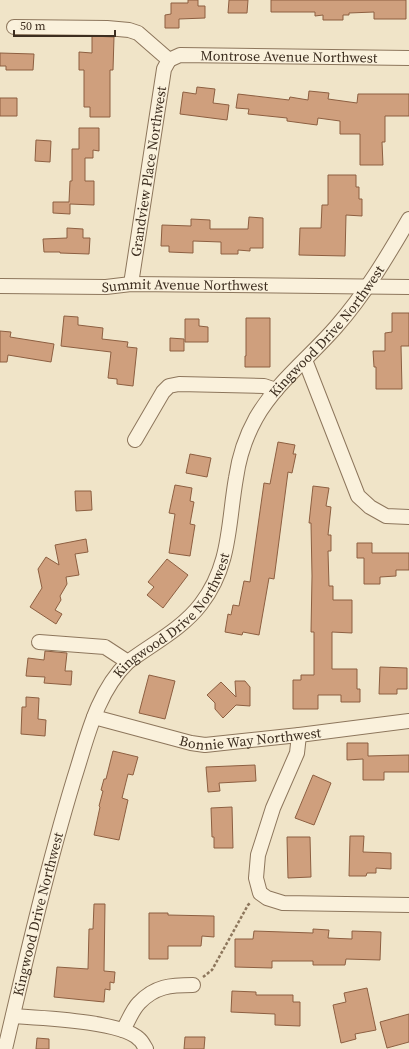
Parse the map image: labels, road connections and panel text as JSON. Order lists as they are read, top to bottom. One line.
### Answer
{"streets":{"street":["Montrose Avenue Northwest","Grandview Place Northwest","Summit Avenue Northwest","Kingwood Drive Northwest","Bonnie Way Northwest"]},"crossings":[["Montrose Avenue Northwest","Grandview Place Northwest"],["Grandview Place Northwest","Summit Avenue Northwest"],["Summit Avenue Northwest","Kingwood Drive Northwest"],["Kingwood Drive Northwest","Bonnie Way Northwest"]],"scale_bar":"50 m"}
